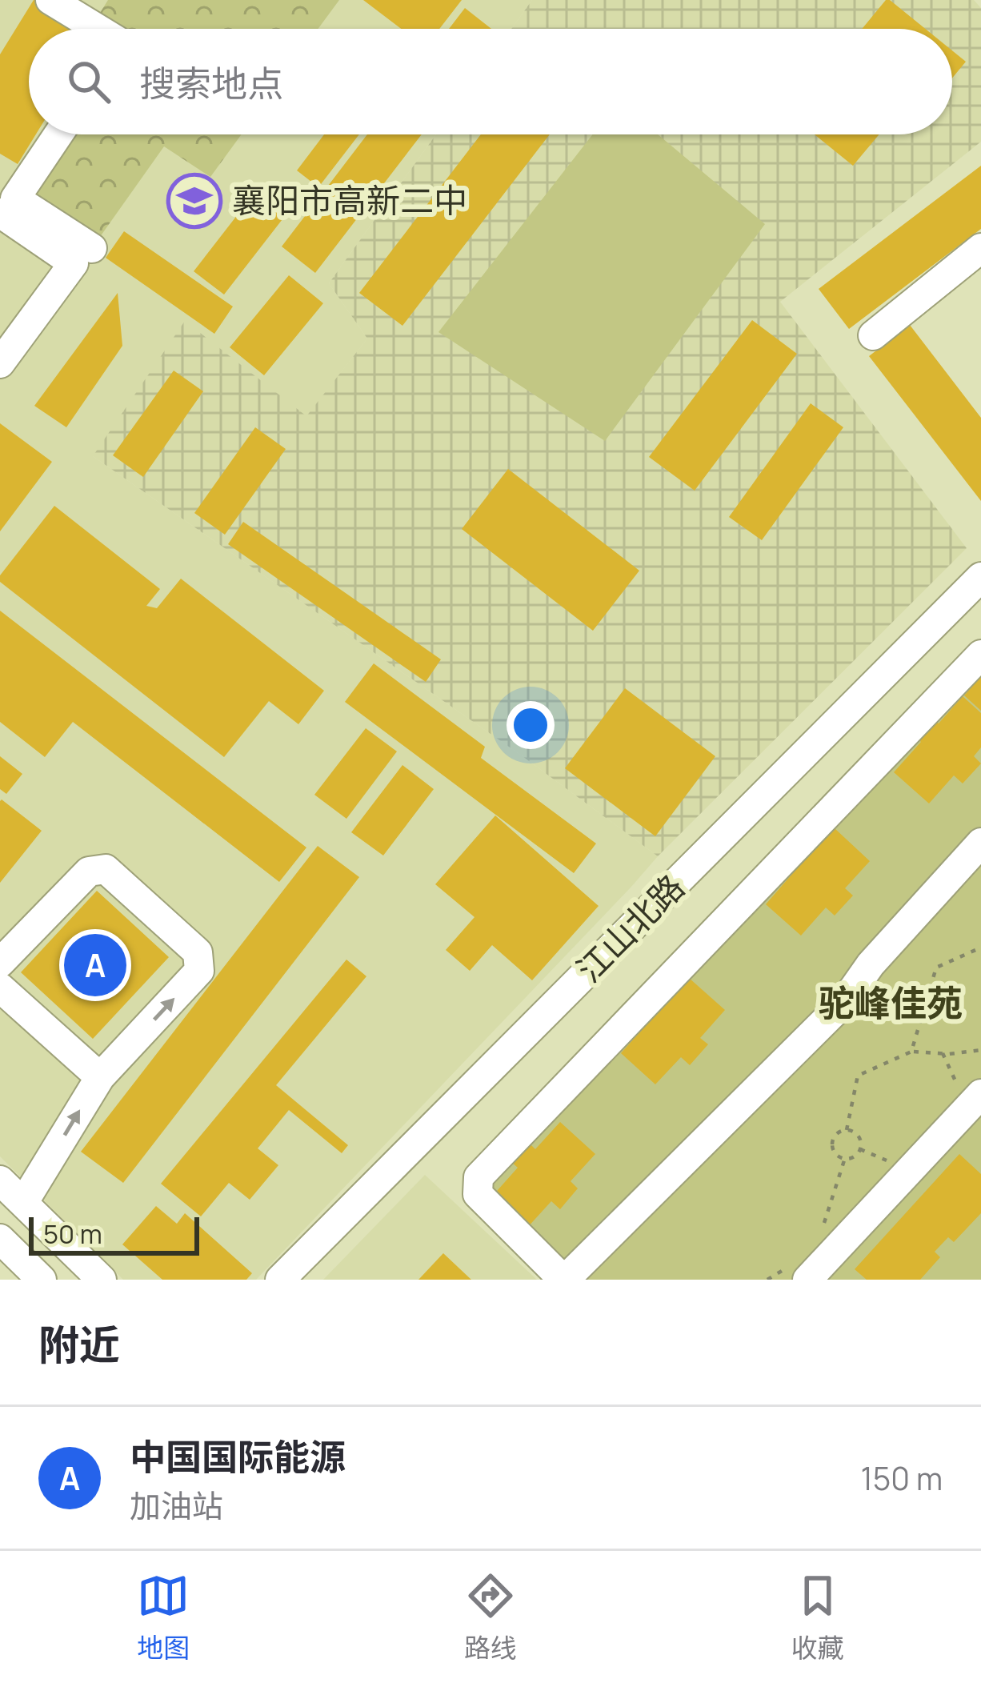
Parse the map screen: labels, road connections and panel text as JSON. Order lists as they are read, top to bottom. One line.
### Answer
{"streets":{"street":["江山北路"]},"districts":["驼峰佳苑"],"places":{"school or university":["襄阳市高新二中"]},"scale_bar":"50 m","page":{"search":"搜索地点","pins":"A","scale":"50 m","heading":"附近","list":[{"mark":"A","name":"中国国际能源","note":"加油站","value":"150 m"}],"nav":["地图","路线","收藏"]}}
